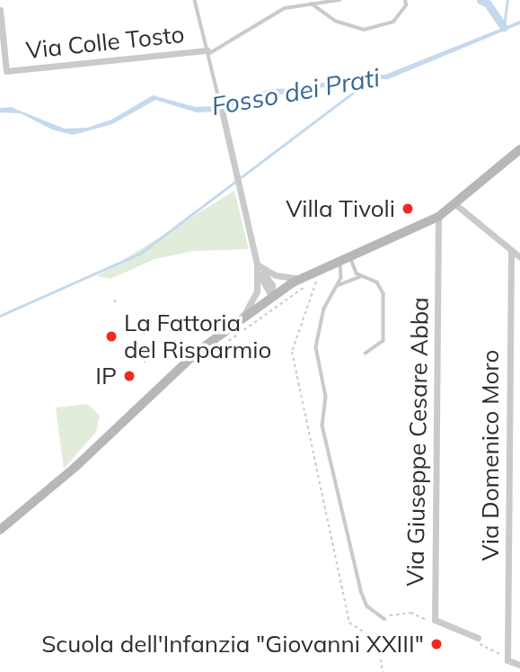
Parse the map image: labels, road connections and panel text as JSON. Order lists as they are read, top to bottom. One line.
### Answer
{"streets":{"street":["Via Colle Tosto","Via Giuseppe Cesare Abba","Via Domenico Moro"]},"water":["Fosso dei Prati"],"places":["Villa Tivoli","La Fattoria del Risparmio","IP","Scuola dell'Infanzia \"Giovanni XXIII\""]}
